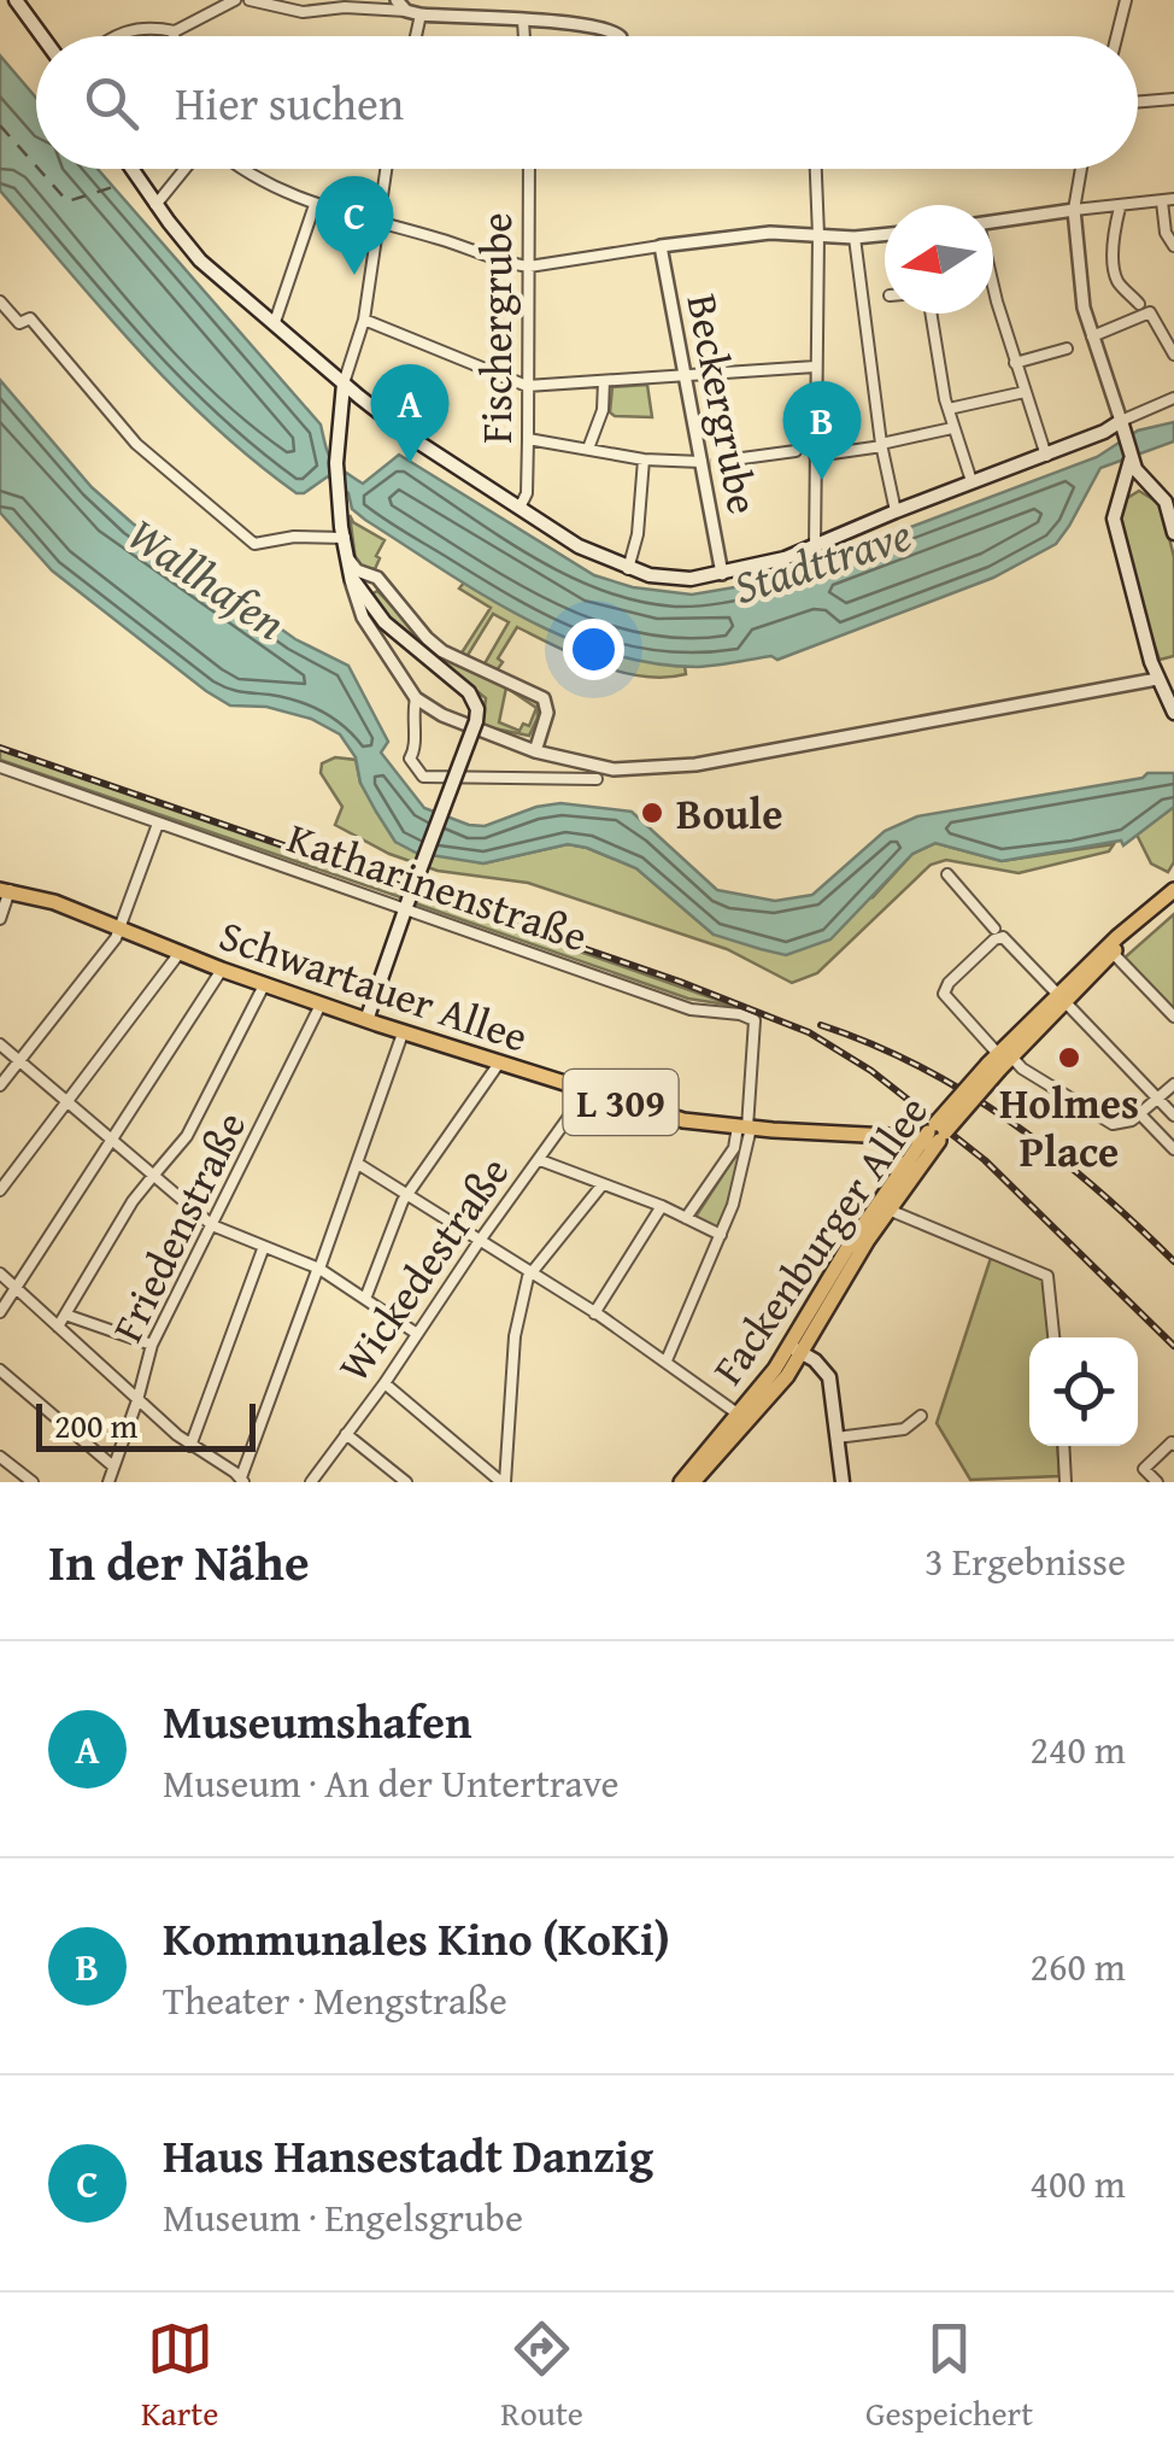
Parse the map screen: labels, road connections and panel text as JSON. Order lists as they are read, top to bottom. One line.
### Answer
{"streets":{"main road":["Schwartauer Allee","L 309","Fackenburger Allee"],"street":["Fischergrube","Beckergrube","Katharinenstraße","Friedenstraße","Wickedestraße"]},"crossings":[["Katharinenstraße","Schwartauer Allee"],["Schwartauer Allee","Friedenstraße"],["Schwartauer Allee","Fackenburger Allee"],["Schwartauer Allee","Wickedestraße"]],"water":["Stadttrave","Wallhafen"],"places":["Boule","Holmes Place"],"scale_bar":"200 m","north":"left","page":{"search":"Hier suchen","pins":["C","A","B"],"scale":"200 m","heading":["In der Nähe","3 Ergebnisse"],"list":[{"mark":"A","name":"Museumshafen","note":"Museum · An der Untertrave","value":"240 m"},{"mark":"B","name":"Kommunales Kino (KoKi)","note":"Theater · Mengstraße","value":"260 m"},{"mark":"C","name":"Haus Hansestadt Danzig","note":"Museum · Engelsgrube","value":"400 m"}],"nav":["Karte","Route","Gespeichert"]}}
